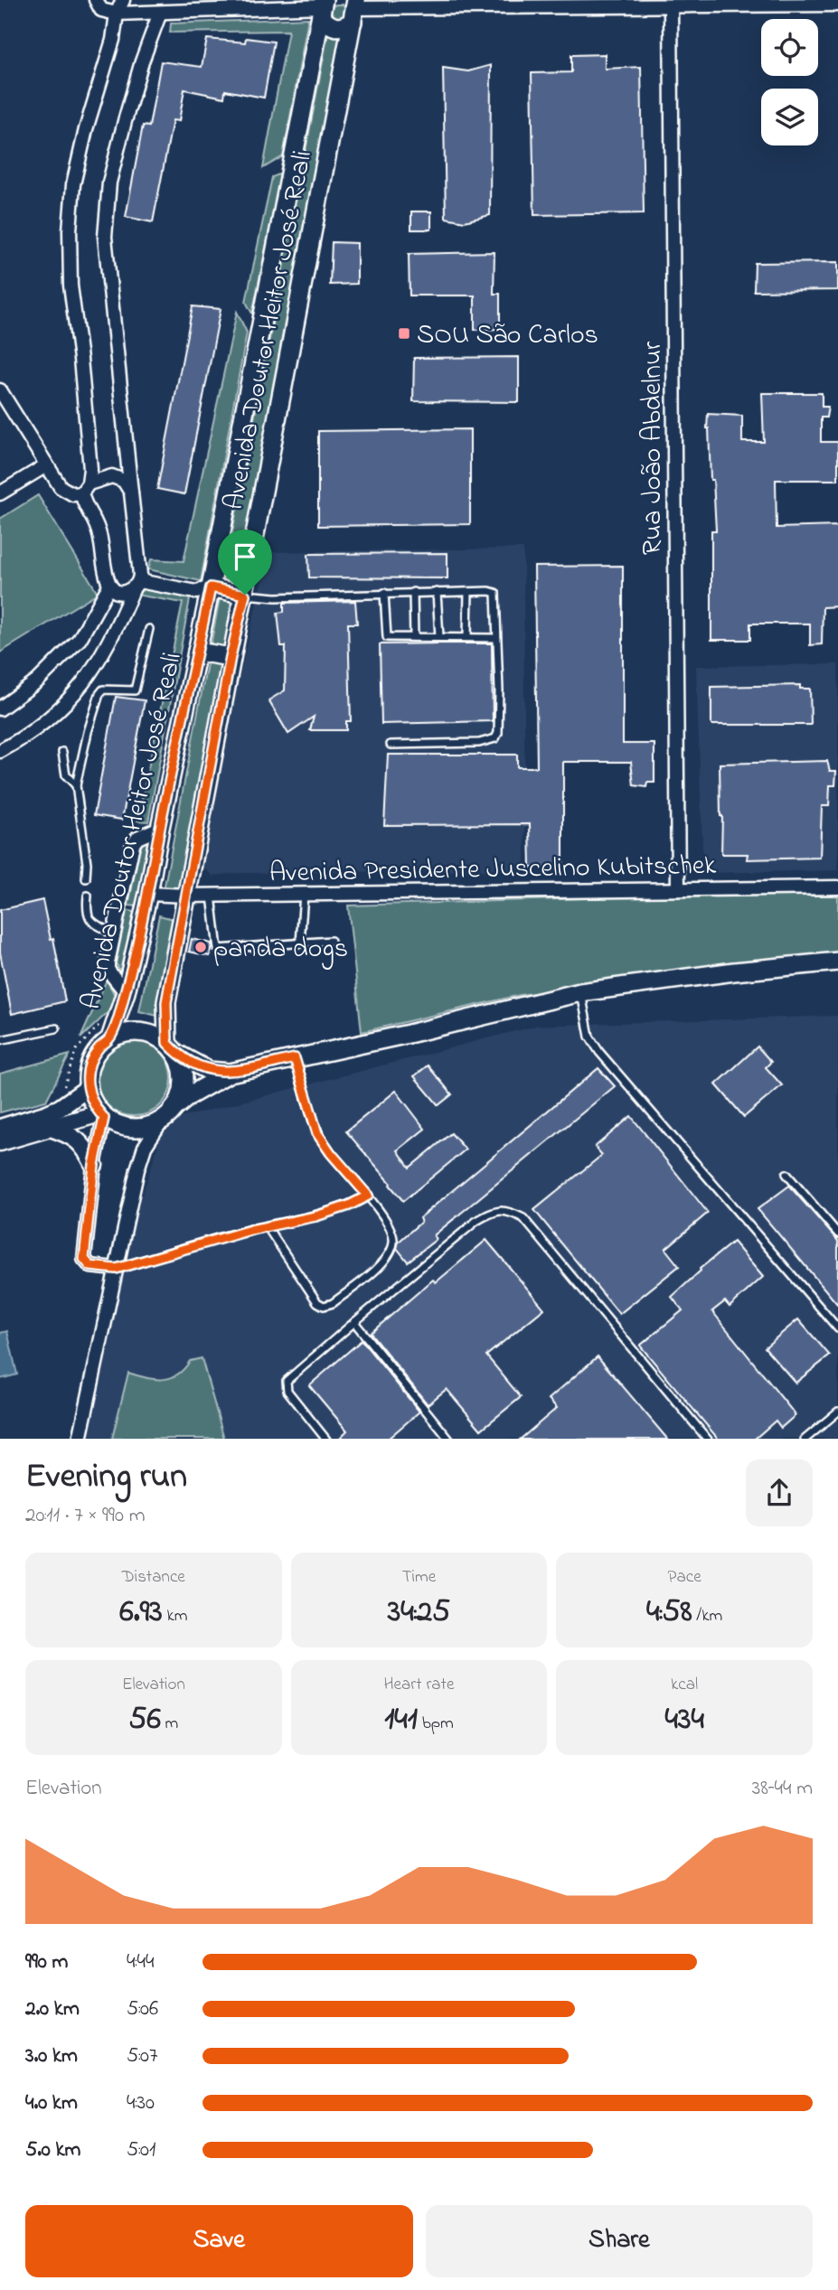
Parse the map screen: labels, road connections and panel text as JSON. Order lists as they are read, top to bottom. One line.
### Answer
{"streets":{"main road":["Avenida Doutor Heitor José Reali"],"street":["Rua João Abdelnur","Avenida Presidente Juscelino Kubitschek"]},"crossings":[["Avenida Doutor Heitor José Reali","Avenida Presidente Juscelino Kubitschek"],["Rua João Abdelnur","Avenida Presidente Juscelino Kubitschek"]],"places":{"transit":["SOU São Carlos"],"other":["panda dogs"]},"page":{"heading":["Evening run","20:11 · 7 × 990 m"],"stats":[["Distance","6.93 km"],["Time","34:25"],["Pace","4:58 /km"],["Elevation","56 m"],["Heart rate","141 bpm"],["kcal","434"]],"chart":["Elevation","38–44 m"],"list":[{"name":"990 m","note":"4:44"},{"name":"2.0 km","note":"5:06"},{"name":"3.0 km","note":"5:07"},{"name":"4.0 km","note":"4:30"},{"name":"5.0 km","note":"5:01"}],"buttons":["Save","Share"]}}
